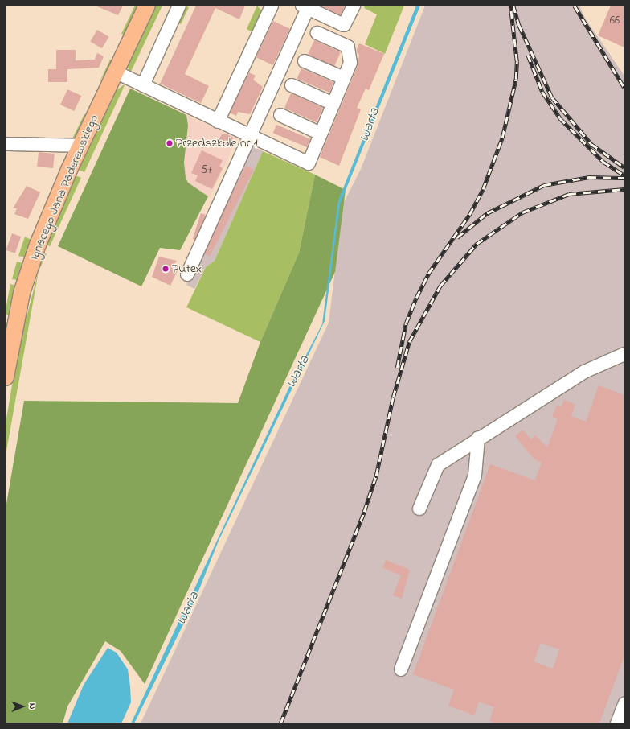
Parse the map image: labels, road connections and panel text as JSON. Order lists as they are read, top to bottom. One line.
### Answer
{"streets":{"main road":["Ignacego Jana Paderewskiego"]},"water":["Warta"],"places":["Przedszkole nr 1","Putex"],"house_numbers":["66","57"],"north":"right"}
